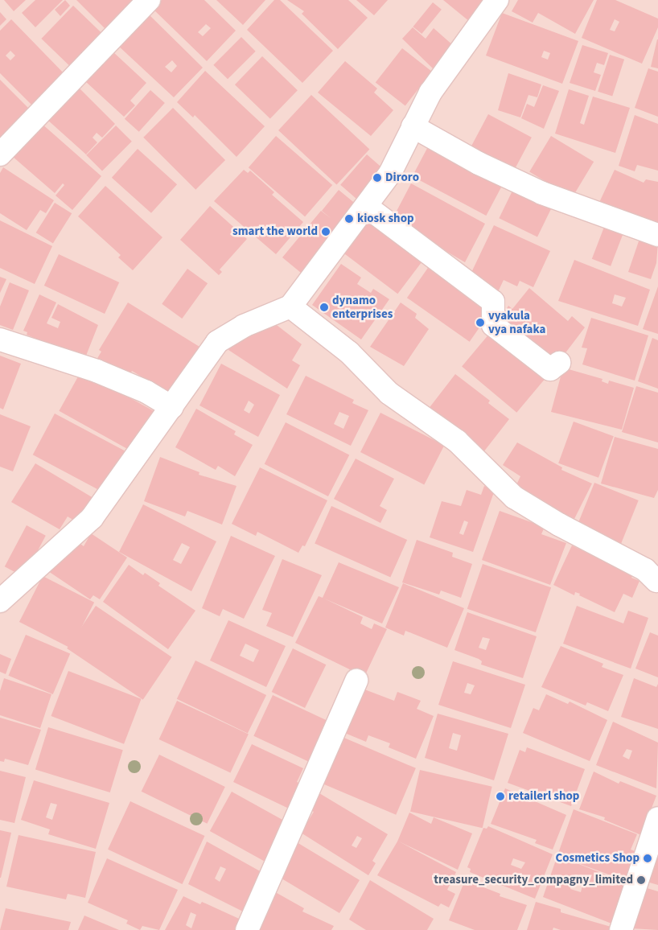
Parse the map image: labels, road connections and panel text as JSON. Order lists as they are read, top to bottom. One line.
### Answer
{"places":["Diroro","kiosk shop","smart the world","dynamo enterprises","vyakula vya nafaka","retailerl shop","Cosmetics Shop","treasure_security_compagny_limited"]}
